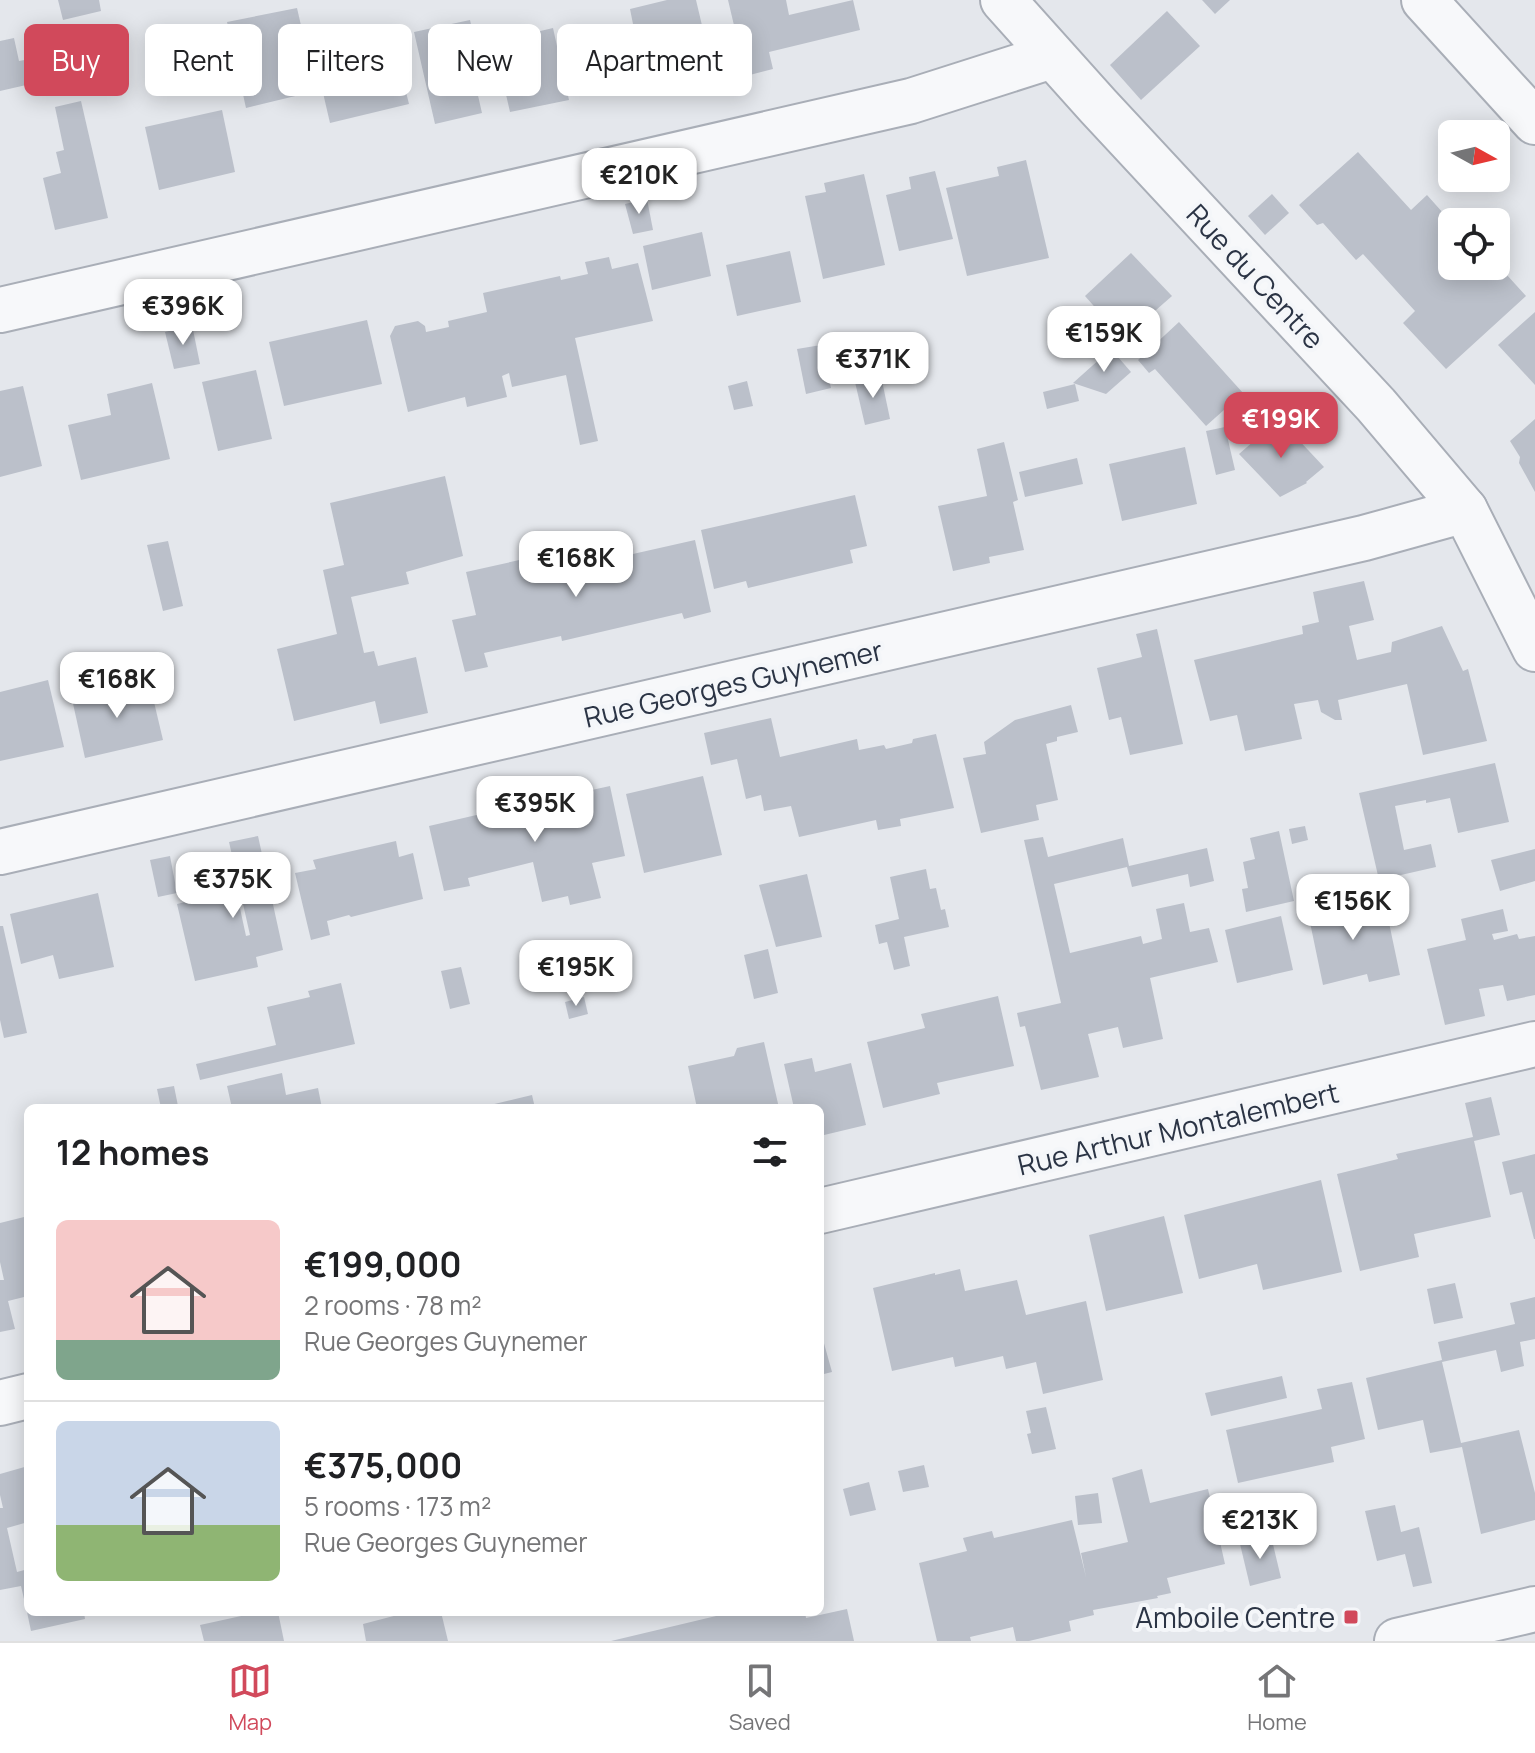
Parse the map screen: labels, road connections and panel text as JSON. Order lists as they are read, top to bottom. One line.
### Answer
{"streets":{"street":["Rue du Centre","Rue Georges Guynemer","Rue Arthur Montalembert"]},"crossings":[["Rue du Centre","Rue Georges Guynemer"]],"places":{"transit":["Amboile Centre"]},"north":"right","page":{"chip":["Buy","Rent","Filters","New","Apartment"],"price":["€210K","€396K","€159K","€371K","€199K","€168K","€168K","€395K","€375K","€156K","€195K","€213K"],"heading":"12 homes","list":[{"name":"€199,000","note":"2 rooms · 78 m² · Rue Georges Guynemer"},{"name":"€375,000","note":"5 rooms · 173 m² · Rue Georges Guynemer"}],"tabs":["Map","Saved","Home"]}}
